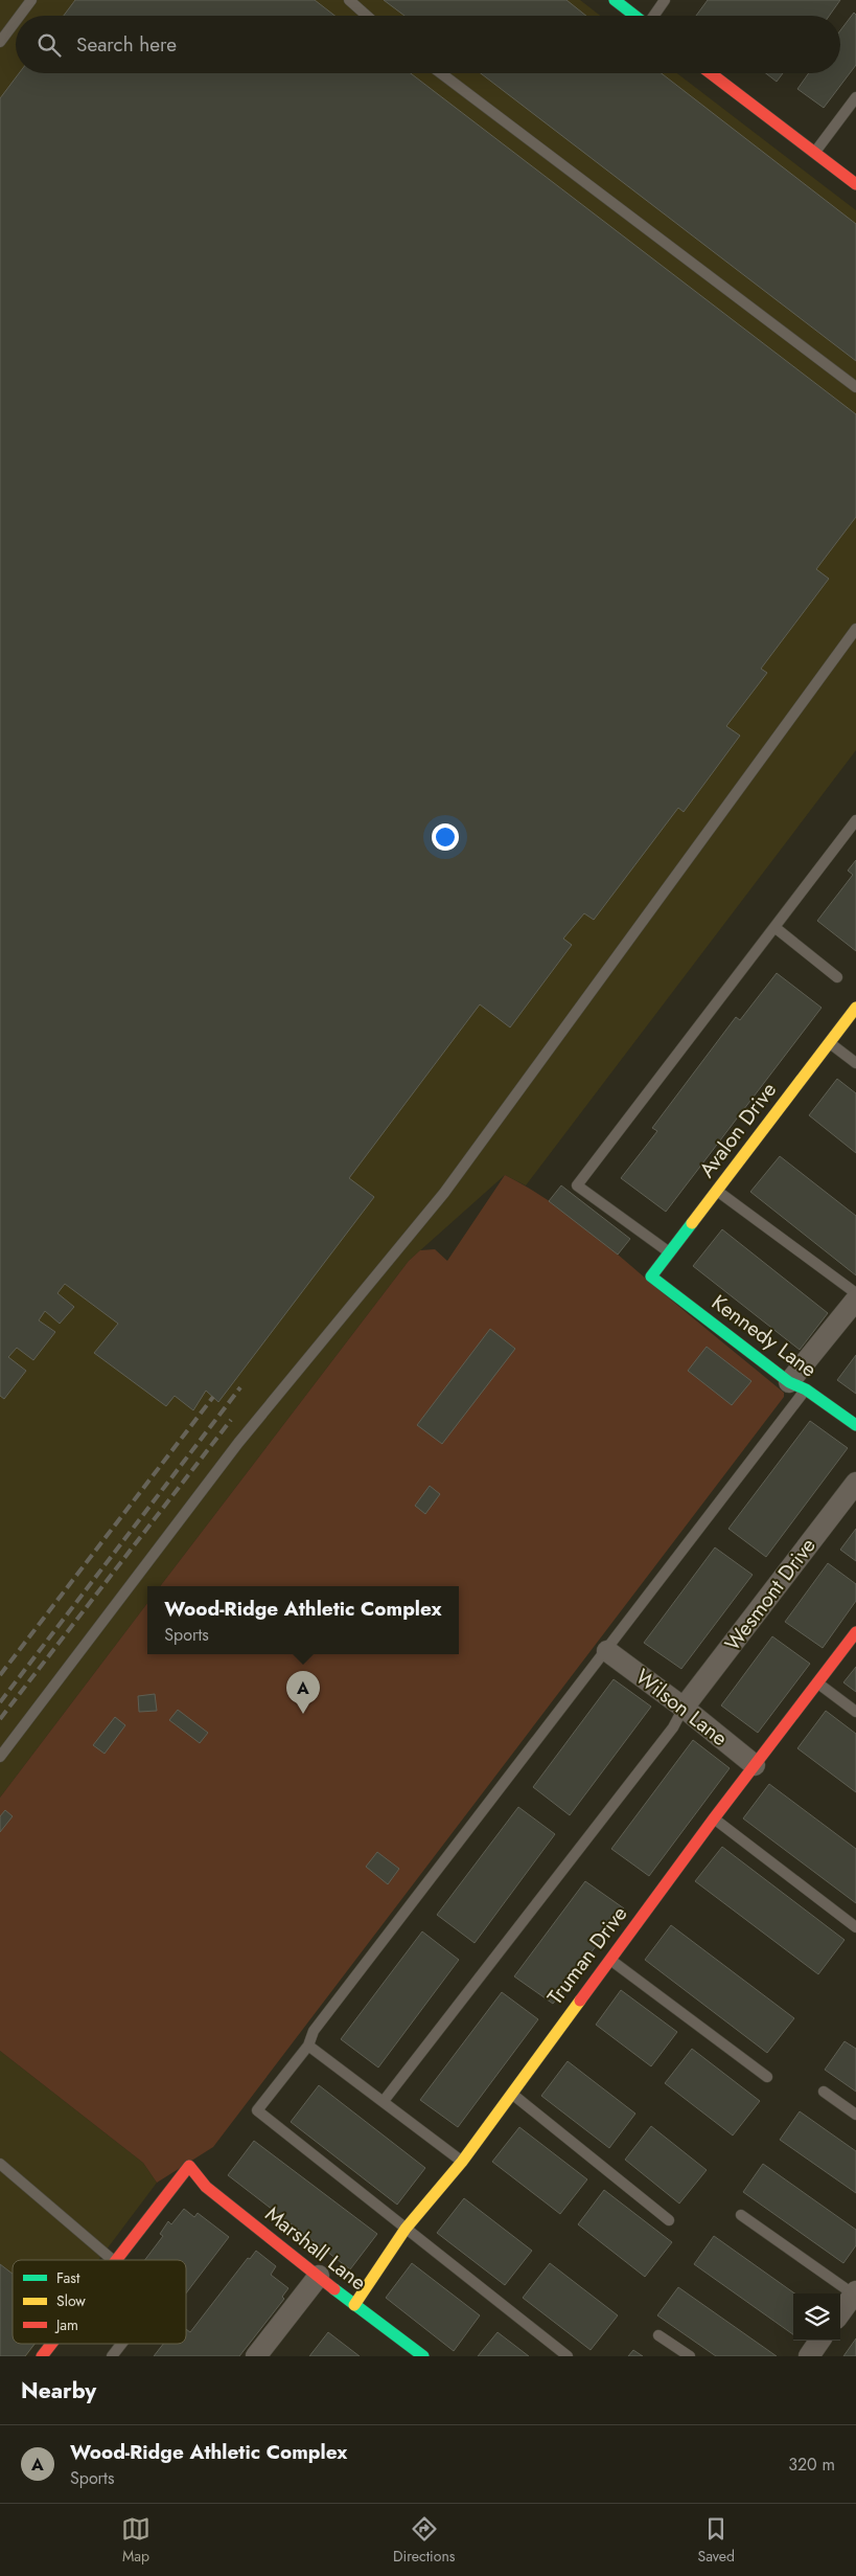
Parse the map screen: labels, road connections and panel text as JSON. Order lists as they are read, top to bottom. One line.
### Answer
{"streets":{"street":["Avalon Drive","Kennedy Lane","Wesmont Drive","Wilson Lane","Truman Drive","Marshall Lane"]},"crossings":[["Avalon Drive","Kennedy Lane"],["Wesmont Drive","Wilson Lane"],["Wilson Lane","Truman Drive"],["Truman Drive","Marshall Lane"]],"legend":["Fast","Slow","Jam"],"page":{"search":"Search here","popup":["Wood-Ridge Athletic Complex","Sports"],"pins":"A","heading":"Nearby","list":[{"mark":"A","name":"Wood-Ridge Athletic Complex","note":"Sports","value":"320 m"}],"nav":["Map","Directions","Saved"]}}
